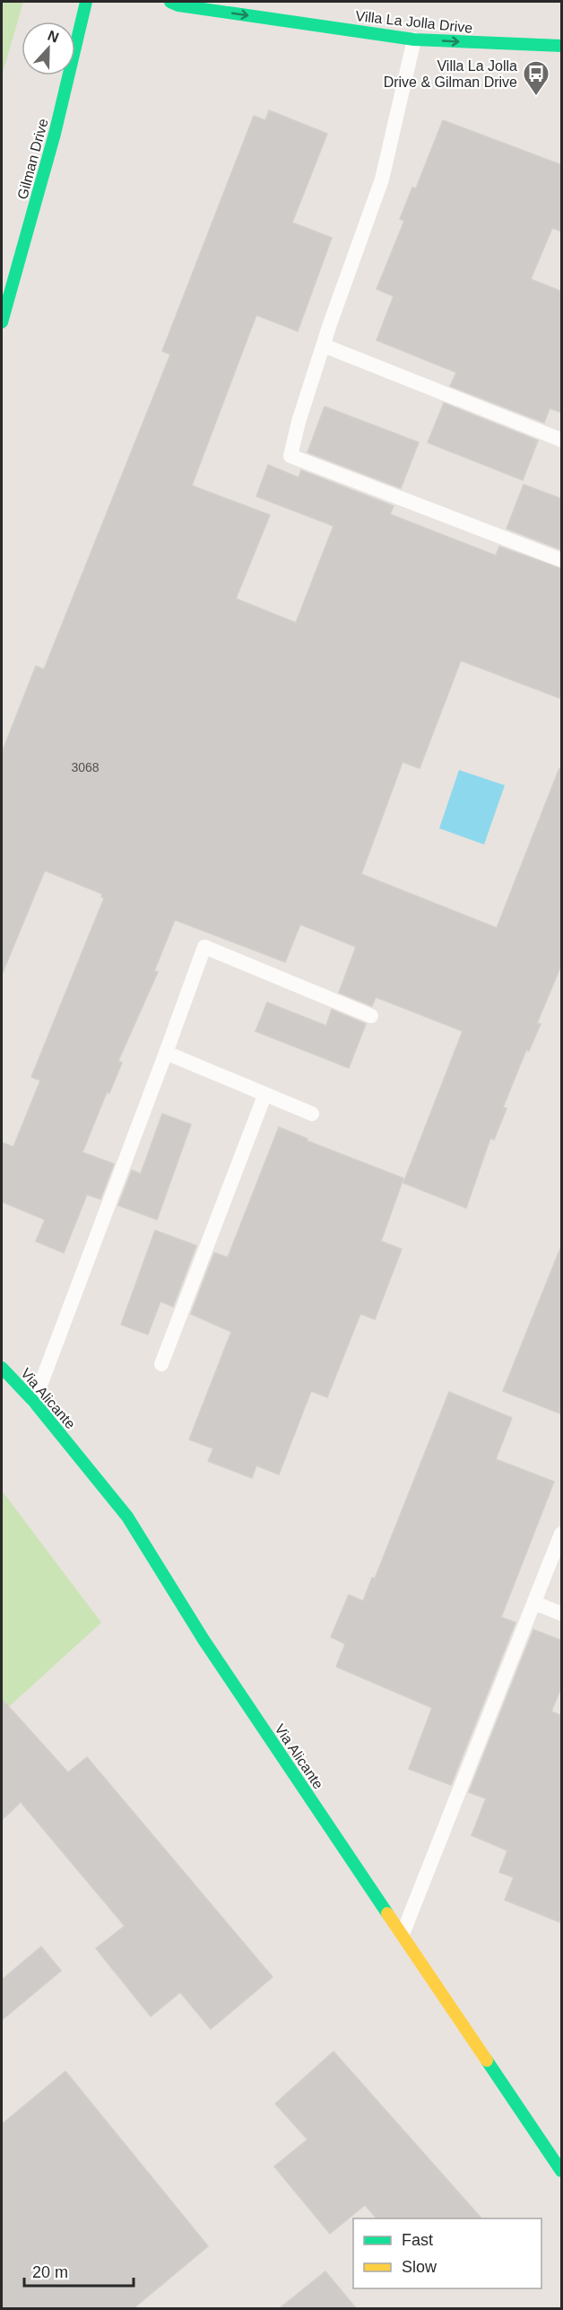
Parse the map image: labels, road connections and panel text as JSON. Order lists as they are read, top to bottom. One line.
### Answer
{"streets":{"street":["Villa La Jolla Drive","Gilman Drive","Via Alicante"]},"one_way":["Villa La Jolla Drive"],"places":{"bus stop":["Villa La Jolla Drive & Gilman Drive"]},"house_numbers":["3068"],"legend":["Fast","Slow"],"scale_bar":"20 m","north":"top"}
